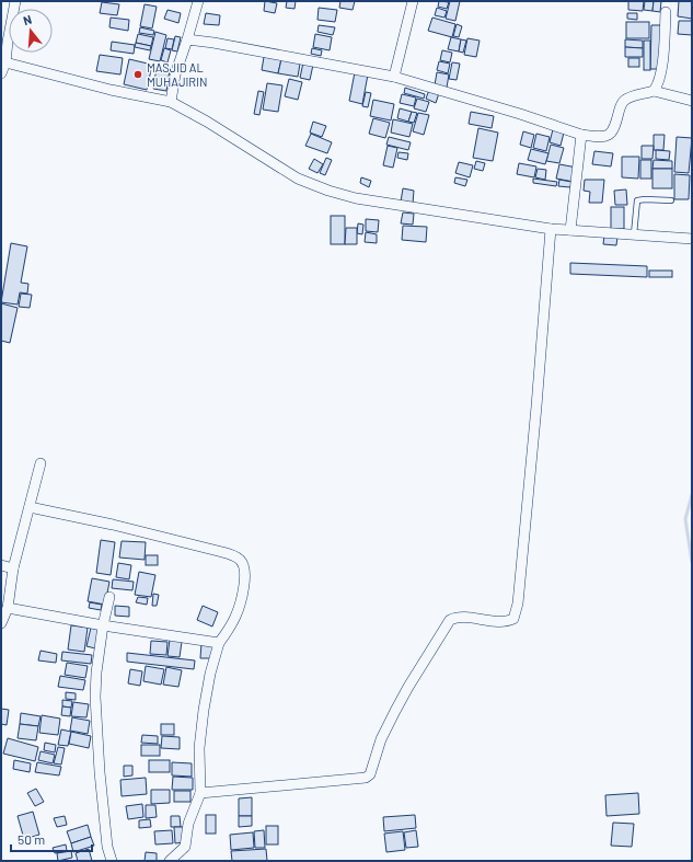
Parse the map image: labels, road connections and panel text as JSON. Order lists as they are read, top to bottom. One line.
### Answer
{"places":["MASJID AL MUHAJIRIN"],"scale_bar":"50 m","north":"top"}
